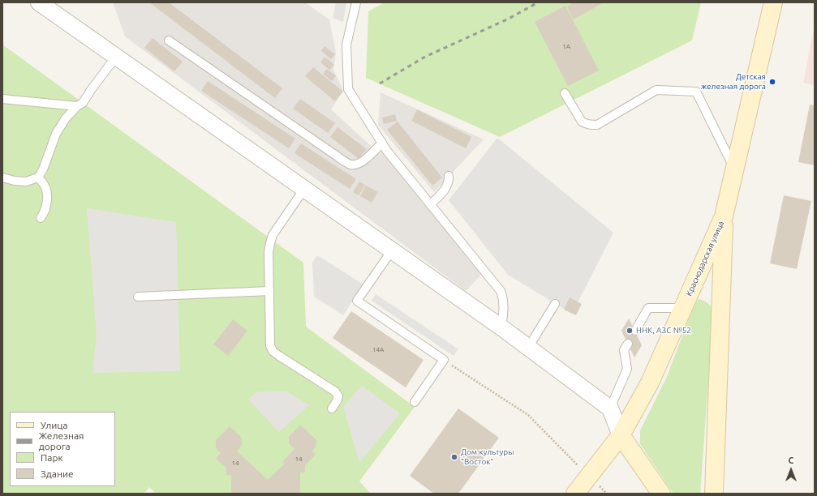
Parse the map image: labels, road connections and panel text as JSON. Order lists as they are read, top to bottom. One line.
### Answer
{"streets":{"main road":["Краснодарская улица"]},"places":["Детская железная дорога","ННК, АЗС №52","Дом культуры \"Восток\""],"house_numbers":["1А","14А","14","14"],"legend":["Улица","Железная дорога","Парк","Здание"],"north":"top"}
